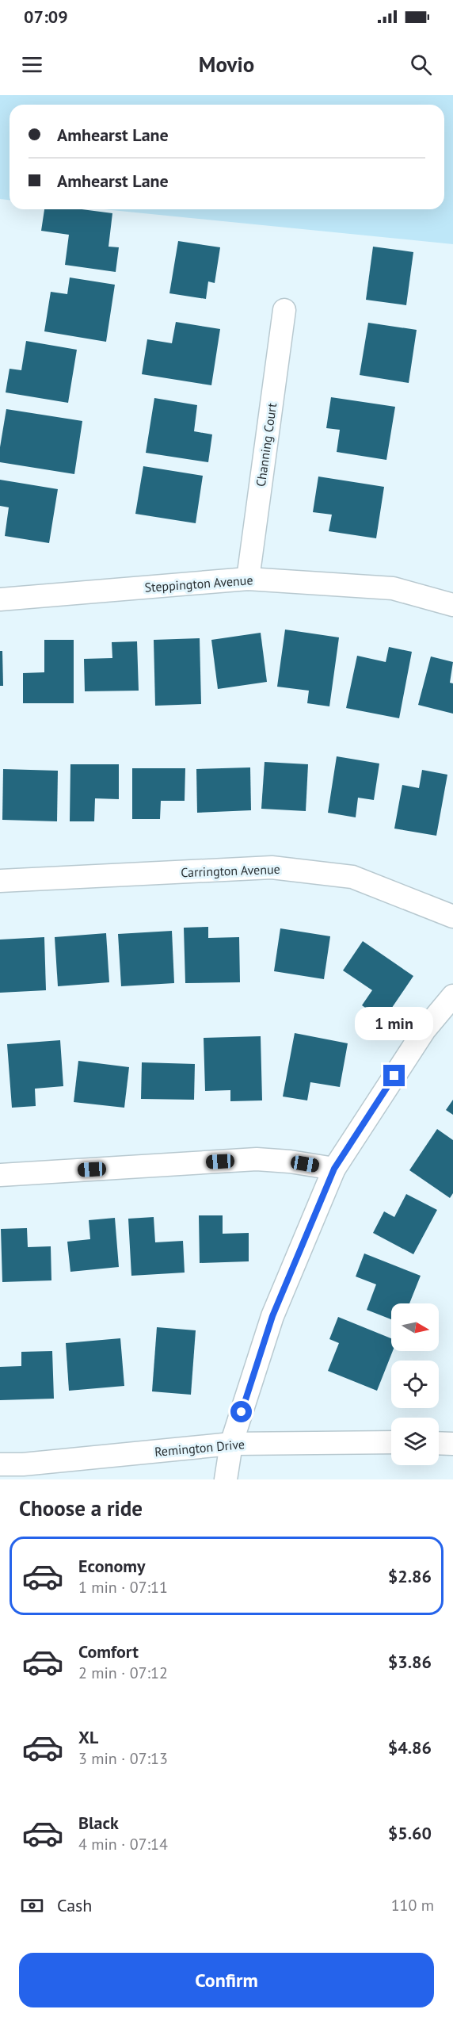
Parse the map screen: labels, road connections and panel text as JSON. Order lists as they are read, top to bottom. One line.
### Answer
{"streets":{"street":["Channing Court","Steppington Avenue","Carrington Avenue","Remington Drive"]},"crossings":[["Channing Court","Steppington Avenue"]],"north":"right","page":{"status":"07:09","header":"Movio","banner":["Amhearst Lane","Amhearst Lane"],"bubble":"1 min","heading":"Choose a ride","list":[{"name":"Economy","note":"1 min · 07:11","value":"$2.86"},{"name":"Comfort","note":"2 min · 07:12","value":"$3.86"},{"name":"XL","note":"3 min · 07:13","value":"$4.86"},{"name":"Black","note":"4 min · 07:14","value":"$5.60"}],"pay":["Cash","110 m"],"buttons":"Confirm"}}
